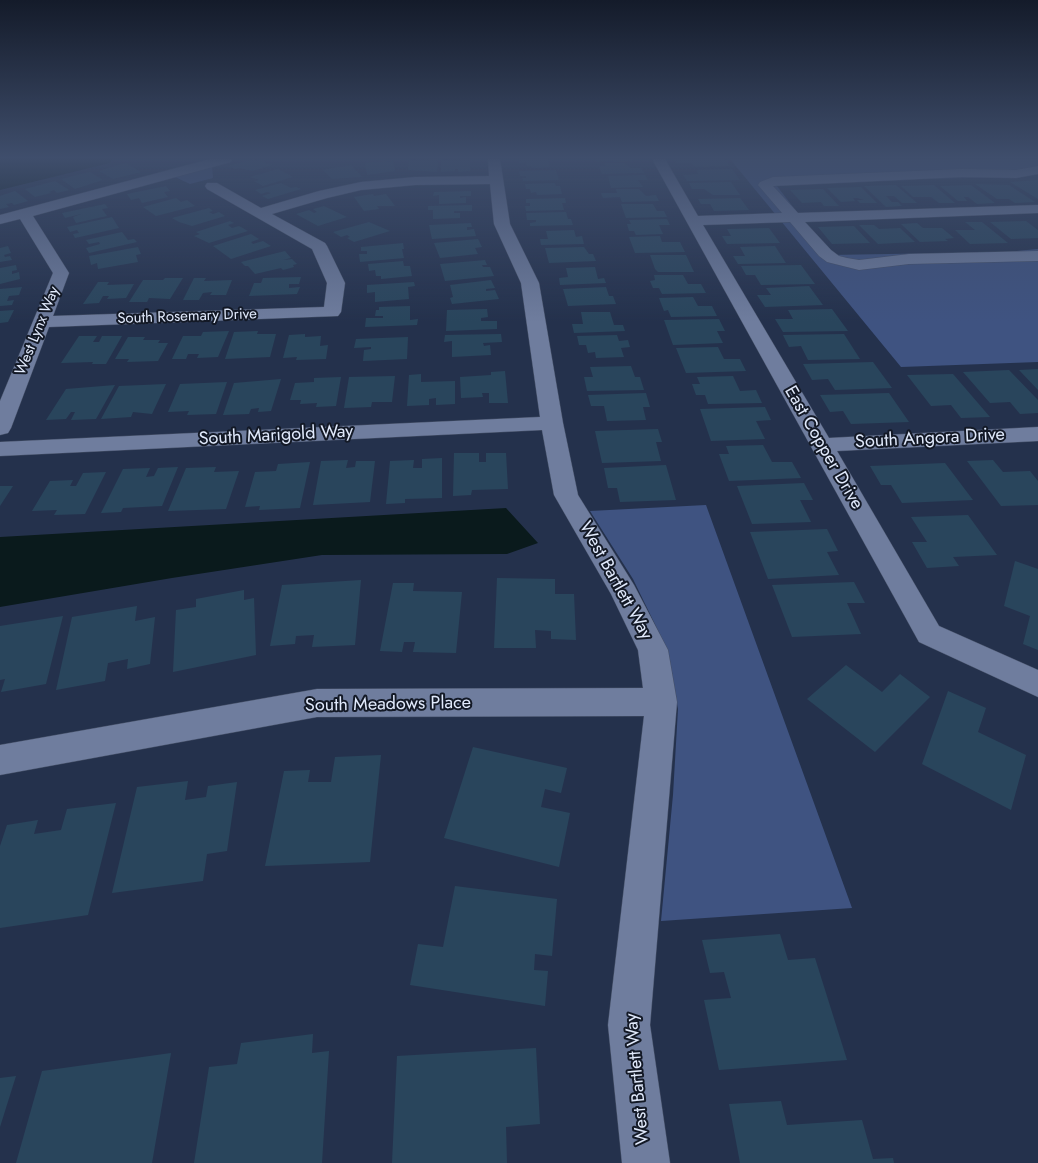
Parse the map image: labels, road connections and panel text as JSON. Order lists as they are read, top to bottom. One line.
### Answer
{"streets":{"street":["South Rosemary Drive","West Lynx Way","South Marigold Way","South Angora Drive","East Copper Drive","West Bartlett Way","South Meadows Place"]},"crossings":[["South Rosemary Drive","West Lynx Way"],["South Marigold Way","West Bartlett Way"],["South Angora Drive","East Copper Drive"],["West Bartlett Way","South Meadows Place"]]}
